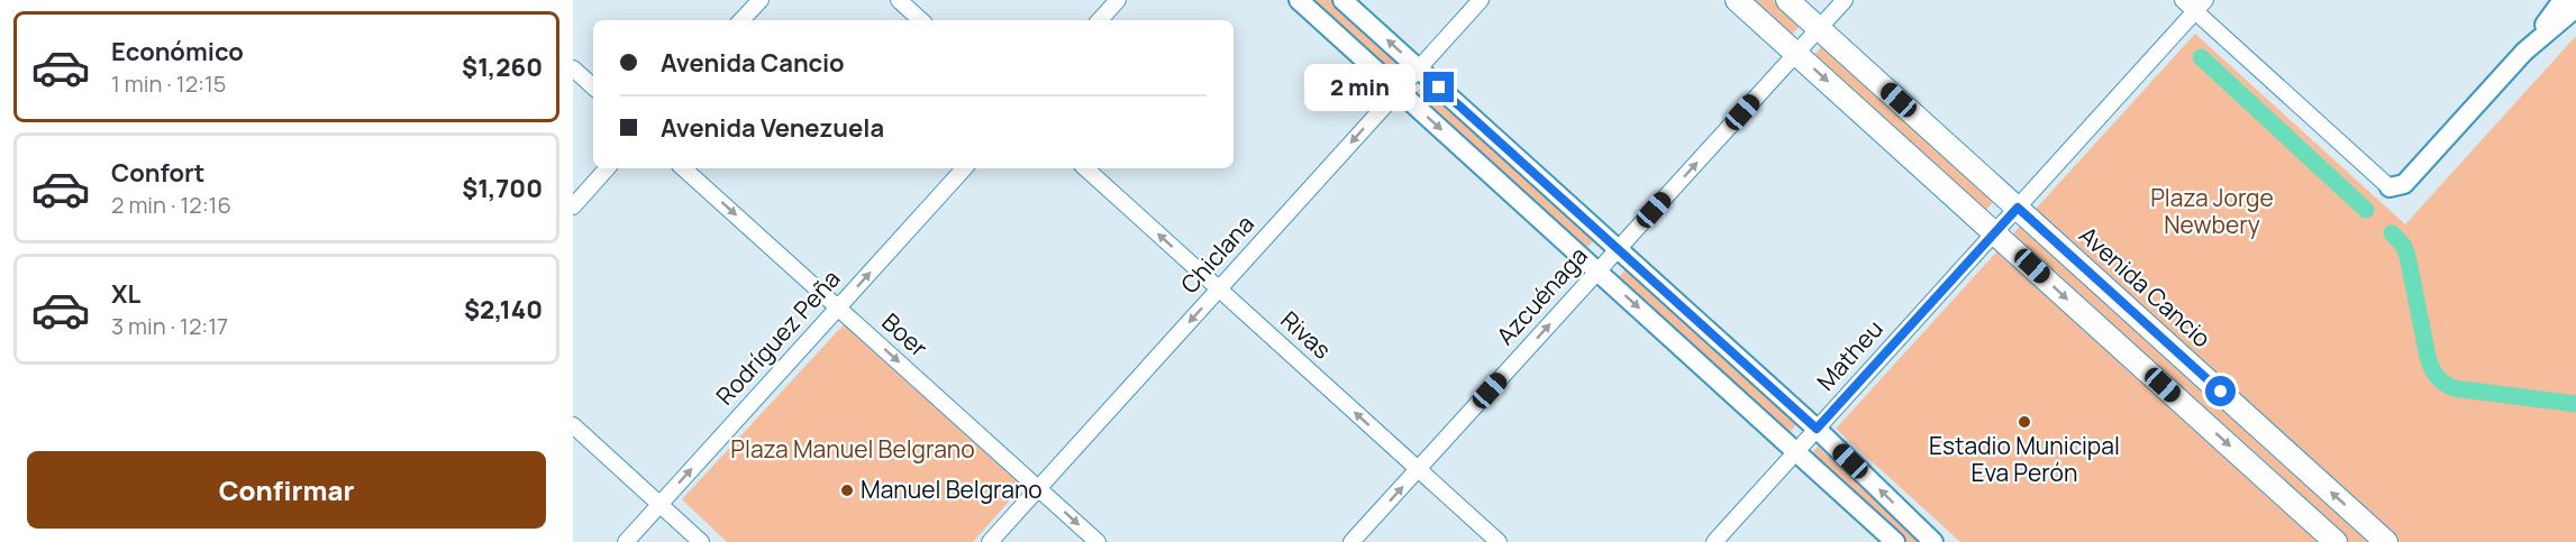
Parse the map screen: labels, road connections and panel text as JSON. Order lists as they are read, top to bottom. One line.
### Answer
{"streets":{"main road":["Avenida Cancio"],"street":["Chiclana","Azcuénaga","Boer","Rivas","Rodríguez Peña","Matheu"]},"crossings":[["Chiclana","Boer"],["Chiclana","Rivas"],["Avenida Cancio","Azcuénaga"],["Avenida Cancio","Matheu"],["Azcuénaga","Rivas"],["Boer","Rodríguez Peña"]],"one_way":["Chiclana","Azcuénaga","Boer","Rivas","Rodríguez Peña"],"parks":["Plaza Jorge Newbery","Plaza Manuel Belgrano"],"places":["Estadio Municipal Eva Perón","Manuel Belgrano"],"page":{"list":[{"name":"Económico","note":"1 min · 12:15","value":"$1,260"},{"name":"Confort","note":"2 min · 12:16","value":"$1,700"},{"name":"XL","note":"3 min · 12:17","value":"$2,140"}],"banner":["Avenida Cancio","Avenida Venezuela"],"bubble":"2 min","buttons":"Confirmar"}}
